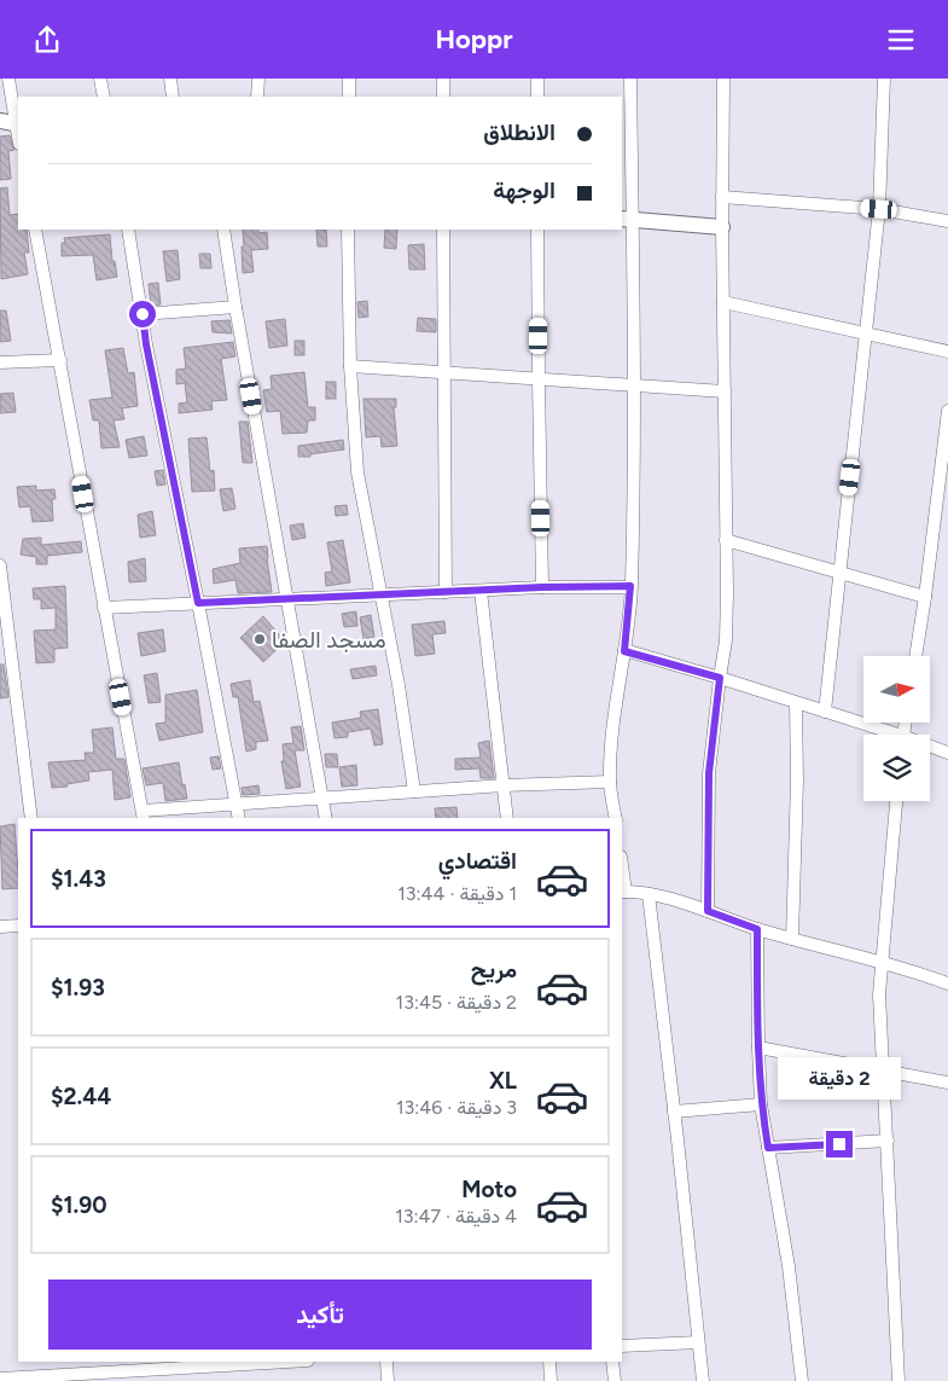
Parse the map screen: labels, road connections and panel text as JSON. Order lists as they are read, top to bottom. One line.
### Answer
{"places":["مسجد الصفا"],"north":"right","page":{"header":"Hoppr","banner":["الانطلاق","الوجهة"],"list":[{"name":"اقتصادي","note":"1 دقيقة · 13:44","value":"$1.43"},{"name":"مريح","note":"2 دقيقة · 13:45","value":"$1.93"},{"name":"XL","note":"3 دقيقة · 13:46","value":"$2.44"},{"name":"Moto","note":"4 دقيقة · 13:47","value":"$1.90"}],"bubble":"2 دقيقة","buttons":"تأكيد"}}
